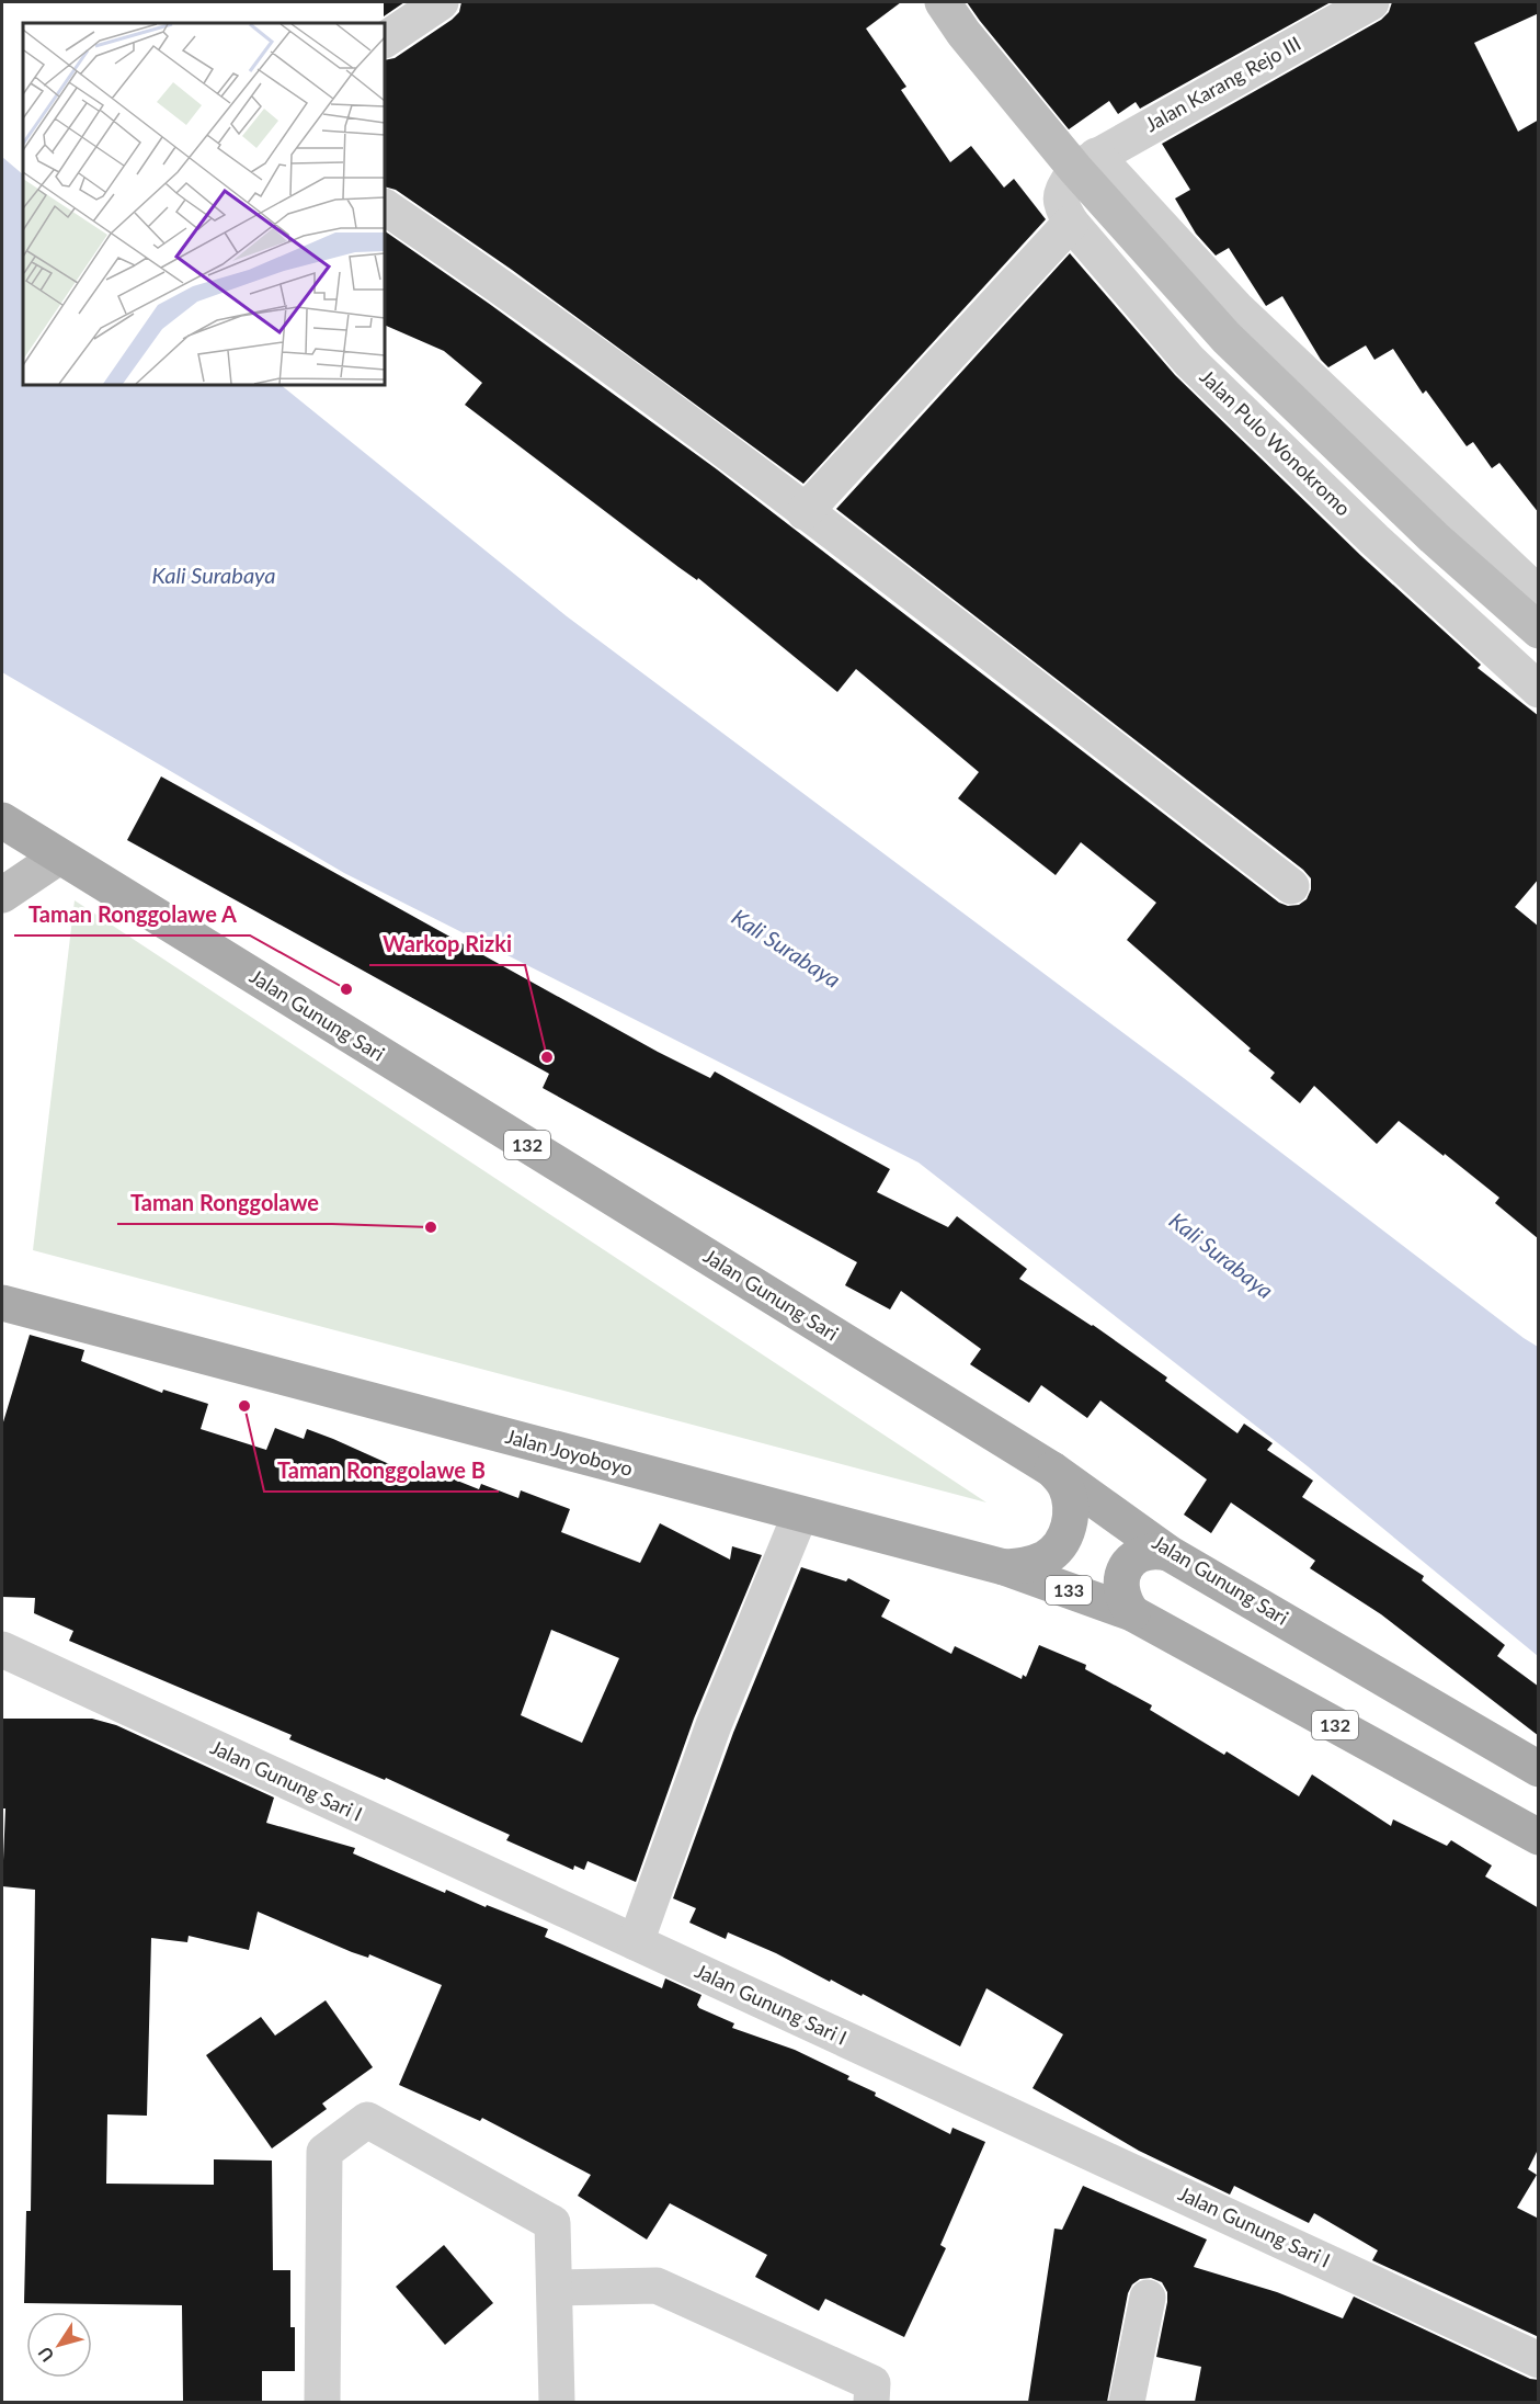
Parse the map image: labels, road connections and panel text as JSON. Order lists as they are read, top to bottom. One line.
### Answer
{"streets":{"main road":["Jalan Gunung Sari","132","Jalan Joyoboyo","133"],"street":["Jalan Karang Rejo III","Jalan Pulo Wonokromo","Jalan Gunung Sari I"]},"crossings":[["Jalan Karang Rejo III","Jalan Pulo Wonokromo"],["132","Jalan Joyoboyo"]],"water":["Kali Surabaya"],"places":["Taman Ronggolawe A","Warkop Rizki","Taman Ronggolawe","Taman Ronggolawe B"],"north":"bottom left"}
